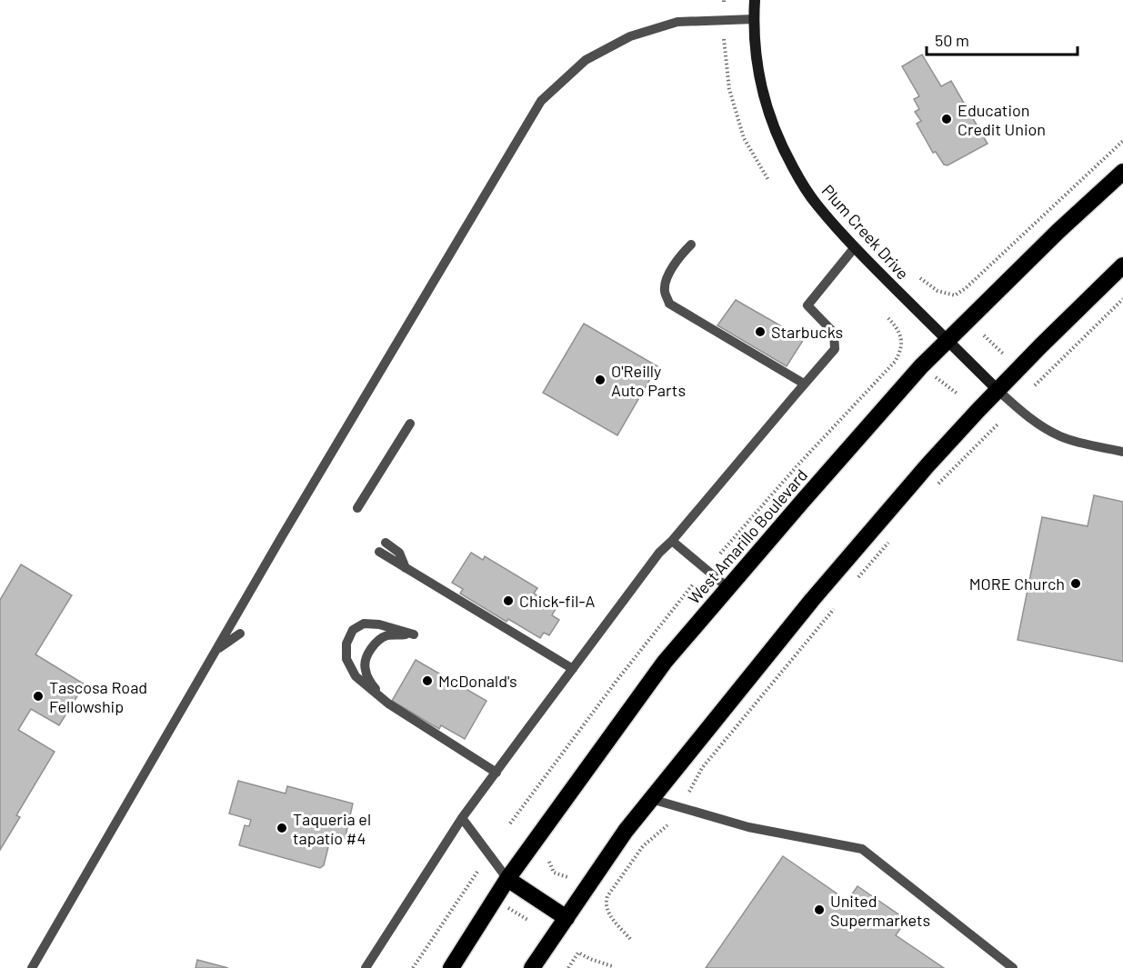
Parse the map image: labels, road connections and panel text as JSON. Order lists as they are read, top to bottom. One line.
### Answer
{"streets":{"highway":["West Amarillo Boulevard"],"street":["Plum Creek Drive"]},"crossings":[["Plum Creek Drive","West Amarillo Boulevard"]],"places":["Education Credit Union","Starbucks","O'Reilly Auto Parts","MORE Church","Chick-fil-A","McDonald's","Tascosa Road Fellowship","Taqueria el tapatío #4","United Supermarkets"],"scale_bar":"50 m"}
